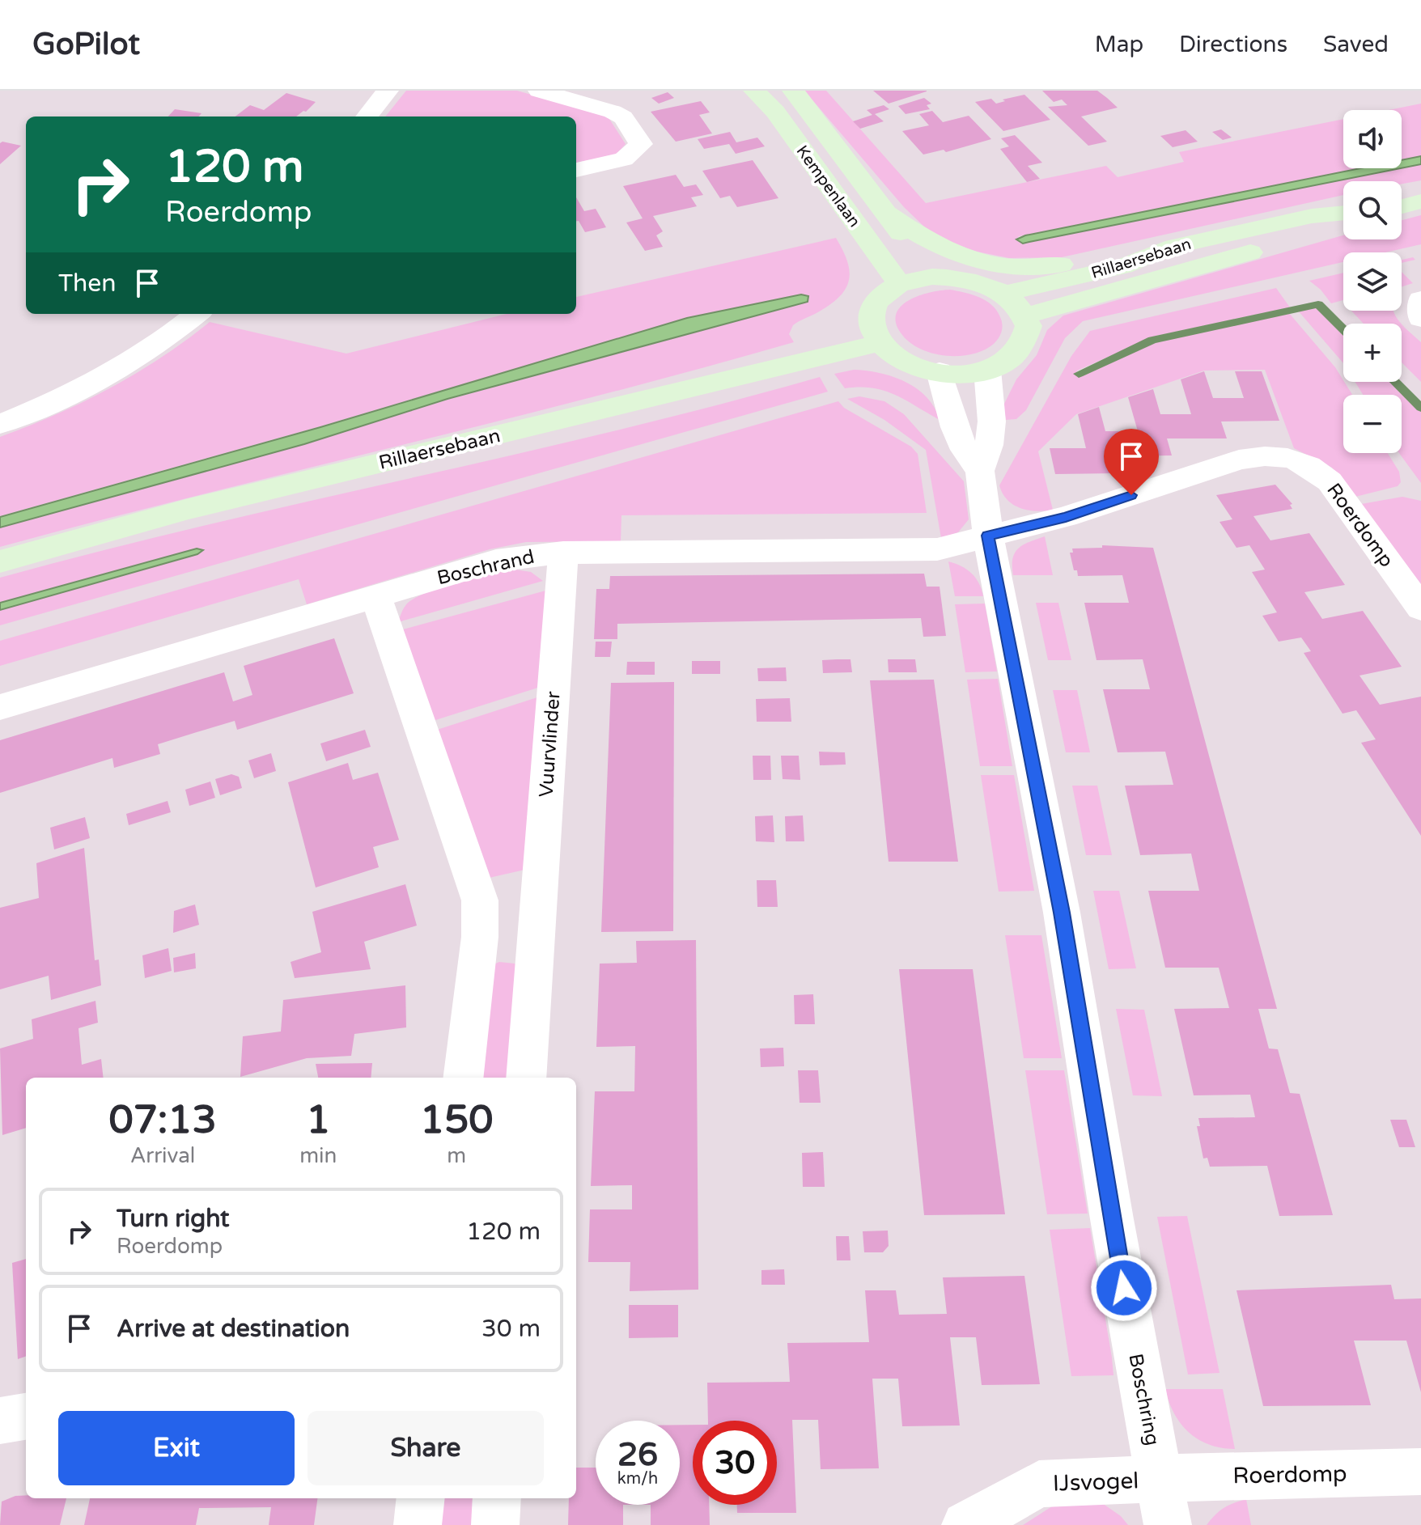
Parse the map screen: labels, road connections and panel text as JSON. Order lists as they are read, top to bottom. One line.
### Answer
{"streets":{"street":["Kempenlaan","Rillaersebaan","Roerdomp","Boschrand","Vuurvlinder","Boschring","IJsvogel"]},"crossings":[["Kempenlaan","Rillaersebaan"],["Kempenlaan","Boschring"],["Rillaersebaan","Boschring"],["Roerdomp","Boschrand"],["Roerdomp","Boschring"],["Roerdomp","IJsvogel"],["Boschrand","Vuurvlinder"],["Boschrand","Boschring"],["Boschring","IJsvogel"]],"page":{"header":"GoPilot","nav":["Map","Directions","Saved"],"map_buttons":["+","−"],"turn":["120 m","Roerdomp"],"then":"Then","eta":["07:13","Arrival","1","min","150","m"],"list":[{"name":"Turn right","note":"Roerdomp","value":"120 m"},{"name":"Arrive at destination","value":"30 m"}],"buttons":["Exit","Share"],"speed":"26 km/h","limit":"30"}}
